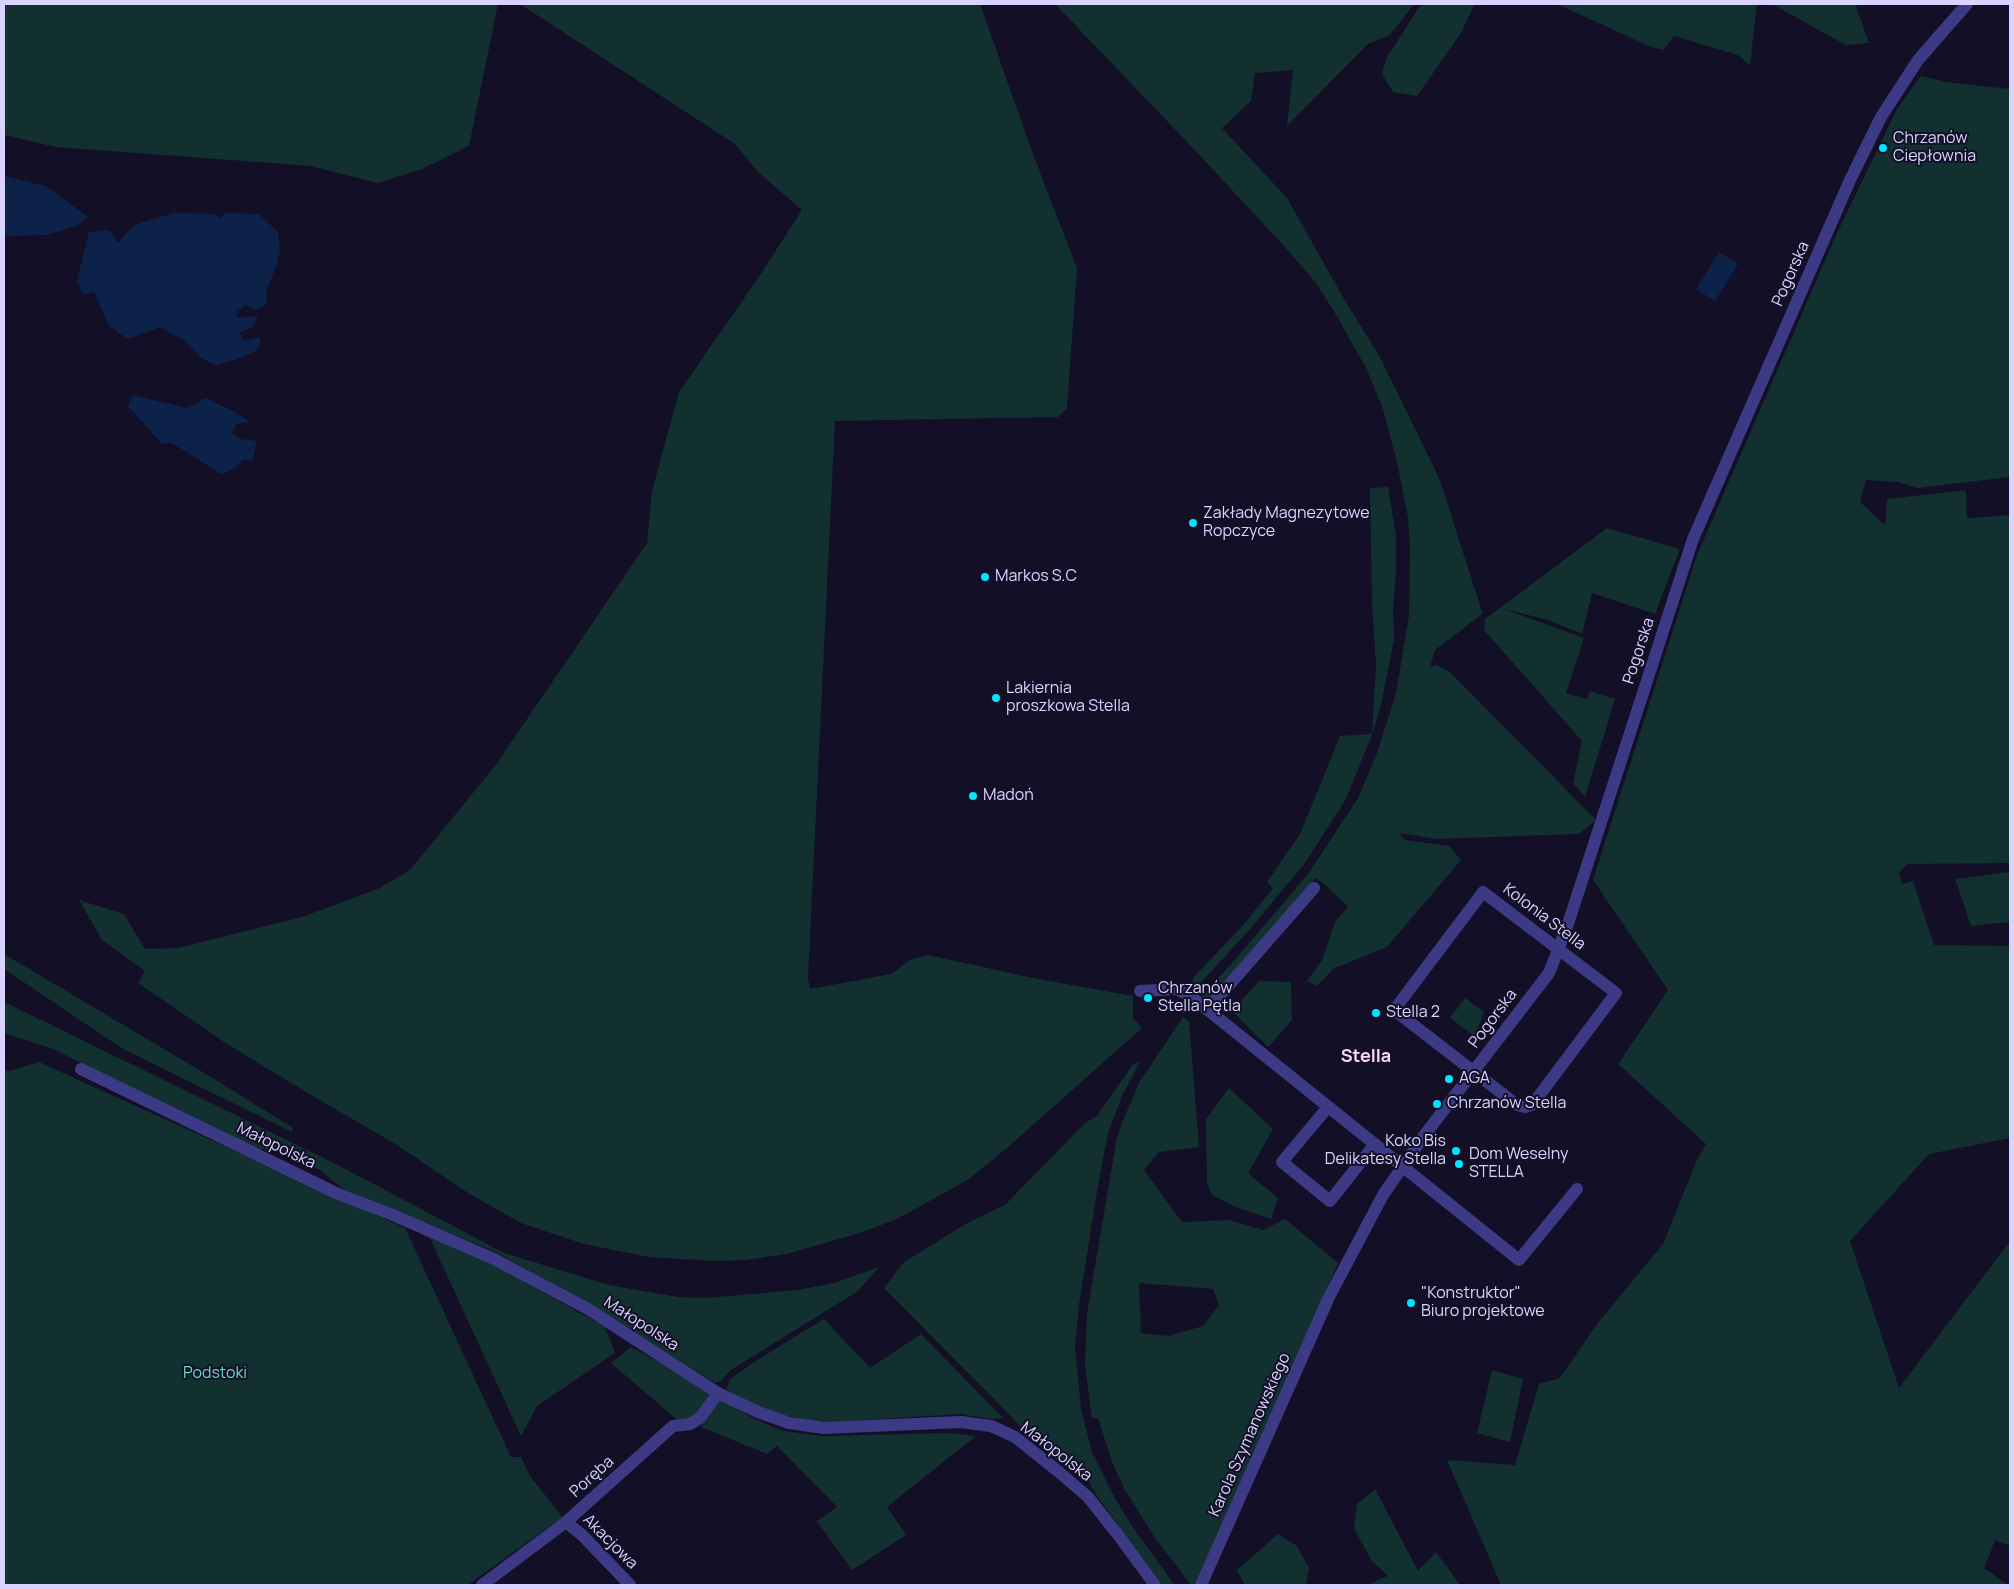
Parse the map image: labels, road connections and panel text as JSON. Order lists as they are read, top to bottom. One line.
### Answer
{"streets":{"street":["Pogorska","Kolonia Stella","Małopolska","Karola Szymanowskiego","Poręba","Akacjowa"]},"crossings":[["Pogorska","Kolonia Stella"],["Pogorska","Karola Szymanowskiego"],["Małopolska","Poręba"],["Poręba","Akacjowa"]],"districts":["Stella"],"parks":["Podstoki"],"places":["Chrzanów Ciepłownia","Zakłady Magnezytowe Ropczyce","Markos S.C","Lakiernia proszkowa Stella","Madoń","Chrzanów Stella Pętla","Stella 2","AGA","Chrzanów Stella","Koko Bis Delikatesy Stella","Dom Weselny STELLA","\"Konstruktor\" Biuro projektowe"]}
